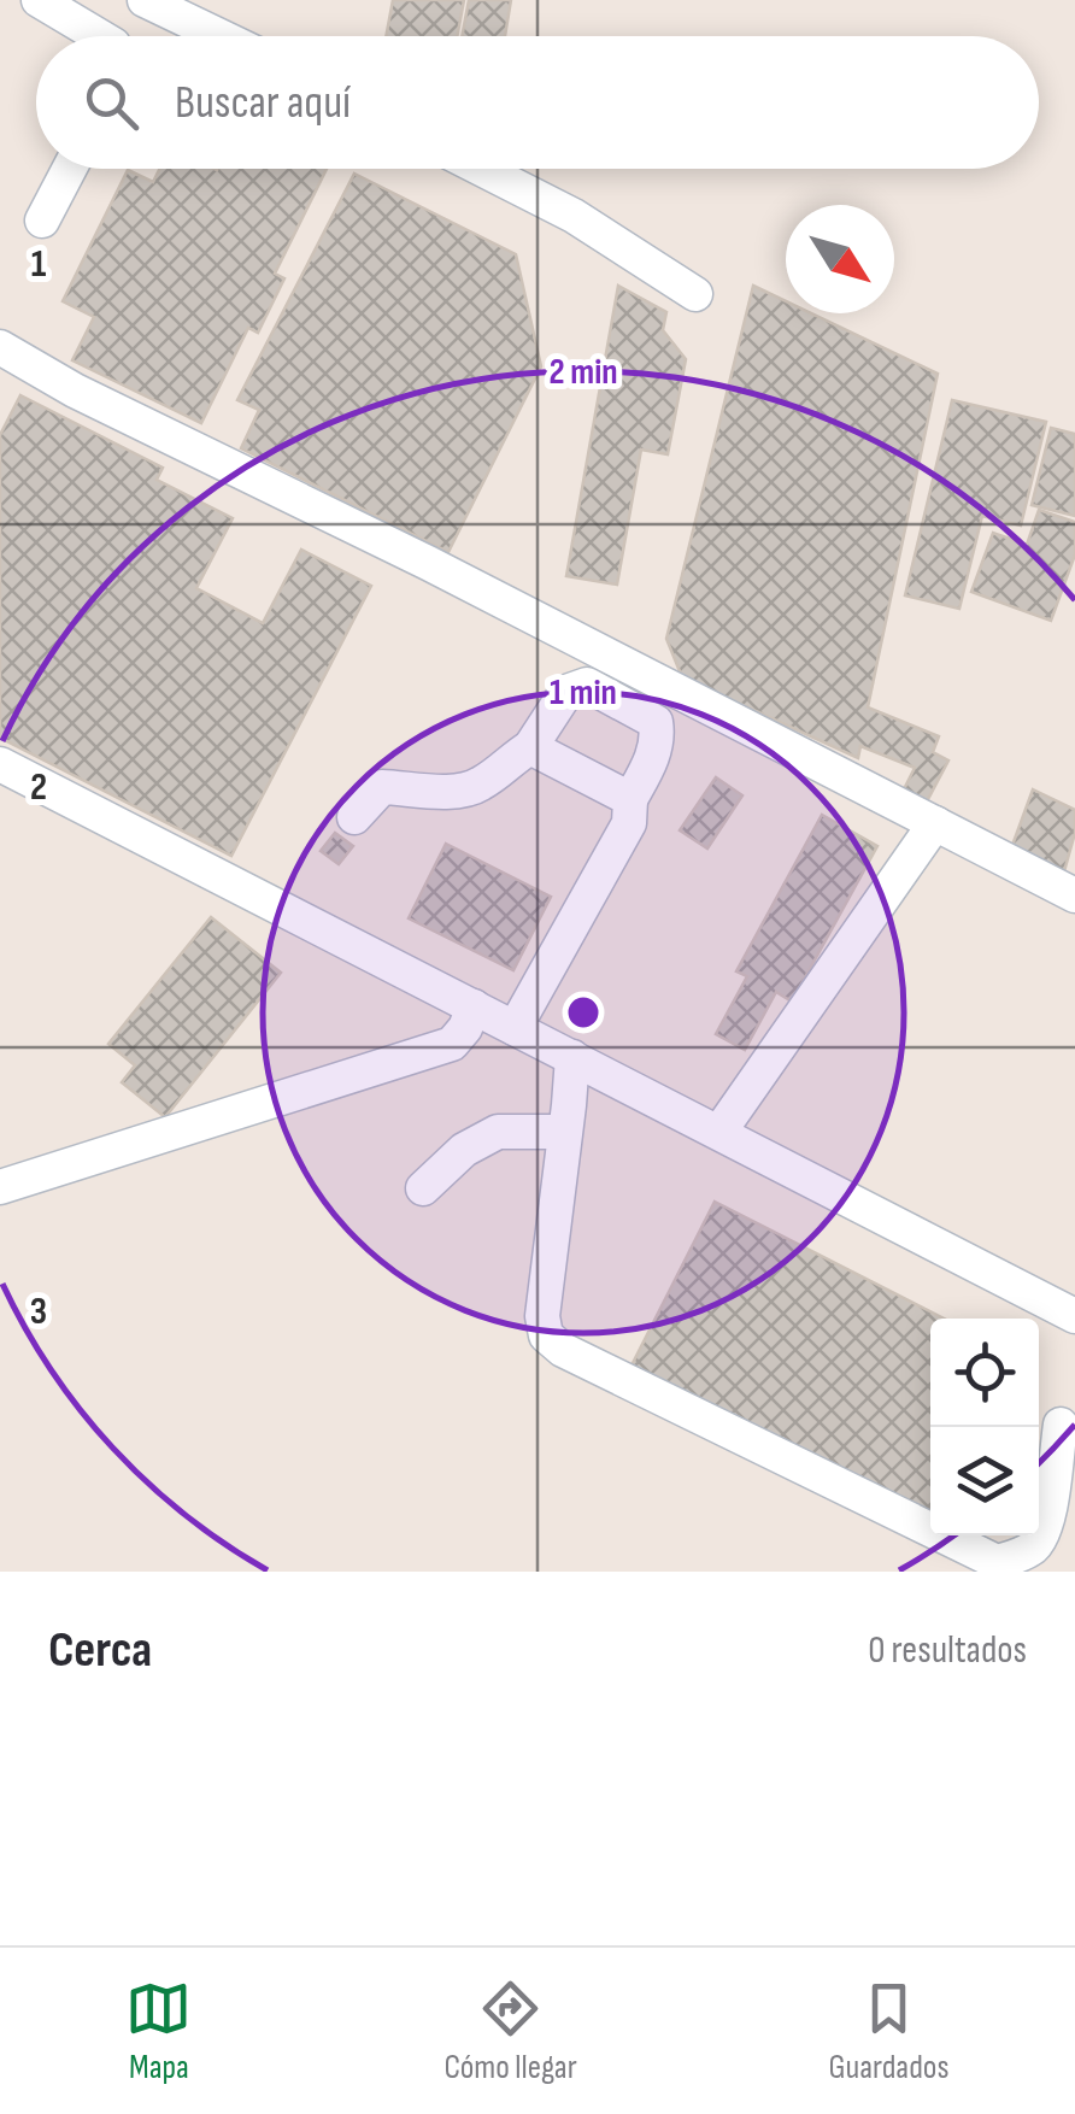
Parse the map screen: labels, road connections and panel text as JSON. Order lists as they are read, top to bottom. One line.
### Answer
{"north":"bottom right","page":{"search":"Buscar aquí","heading":["Cerca","0 resultados"],"nav":["Mapa","Cómo llegar","Guardados"]},"grid":{"rows":["1","2","3"]},"rings":["2 min","1 min"]}
